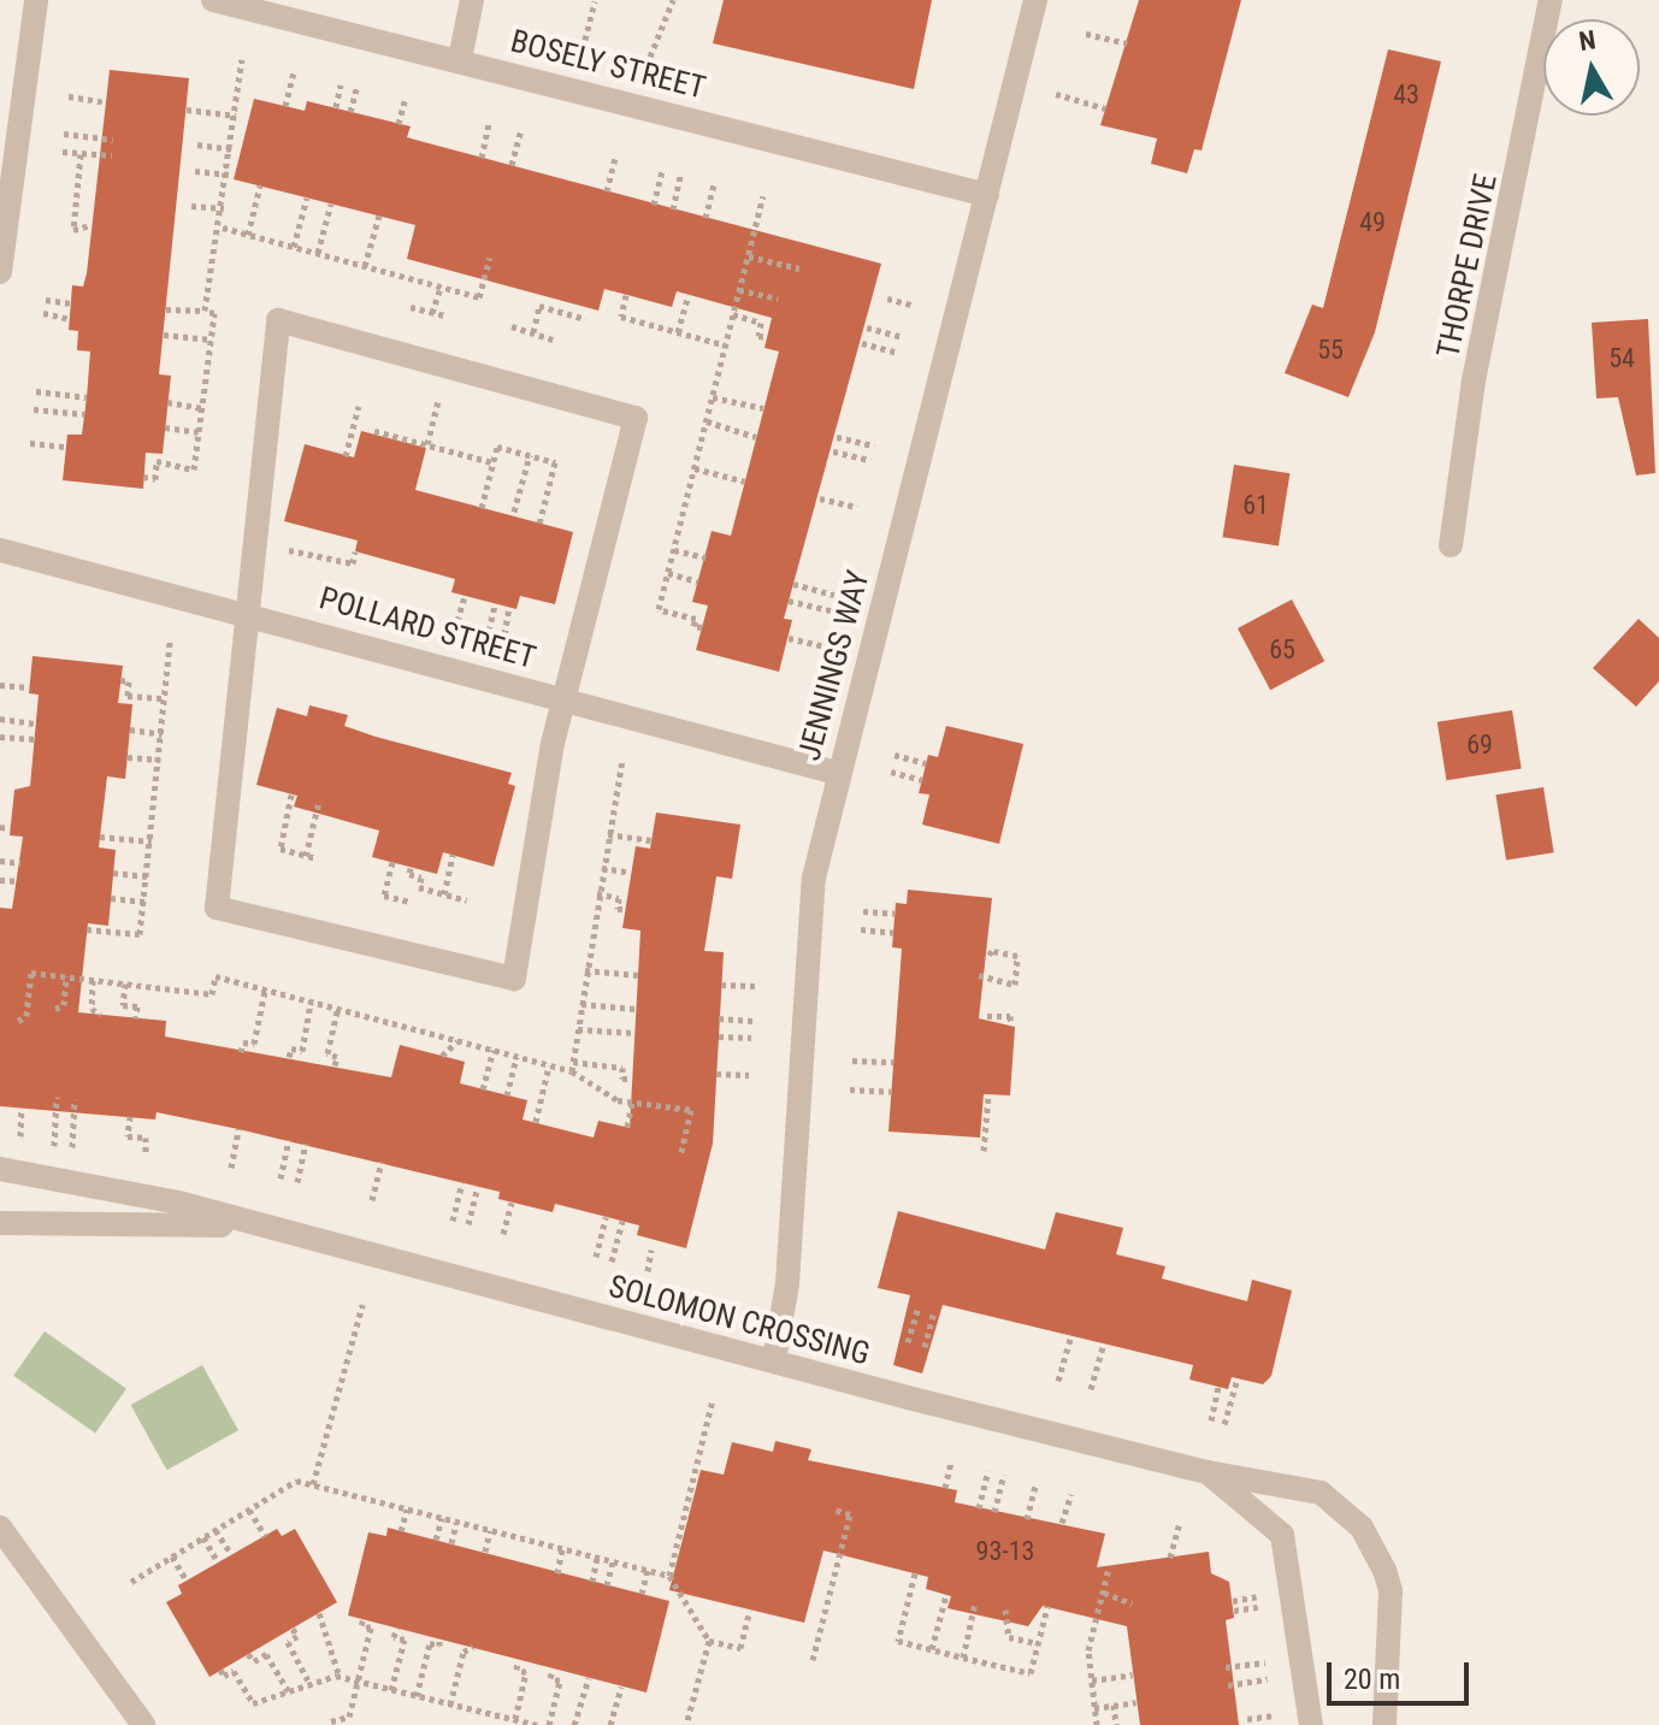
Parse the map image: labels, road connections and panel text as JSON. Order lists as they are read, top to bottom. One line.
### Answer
{"streets":{"street":["BOSELY STREET","THORPE DRIVE","POLLARD STREET","JENNINGS WAY","SOLOMON CROSSING"]},"crossings":[["BOSELY STREET","JENNINGS WAY"],["POLLARD STREET","JENNINGS WAY"],["JENNINGS WAY","SOLOMON CROSSING"]],"house_numbers":["43","49","55","54","61","65","69","93-13"],"scale_bar":"20 m","north":"top"}
